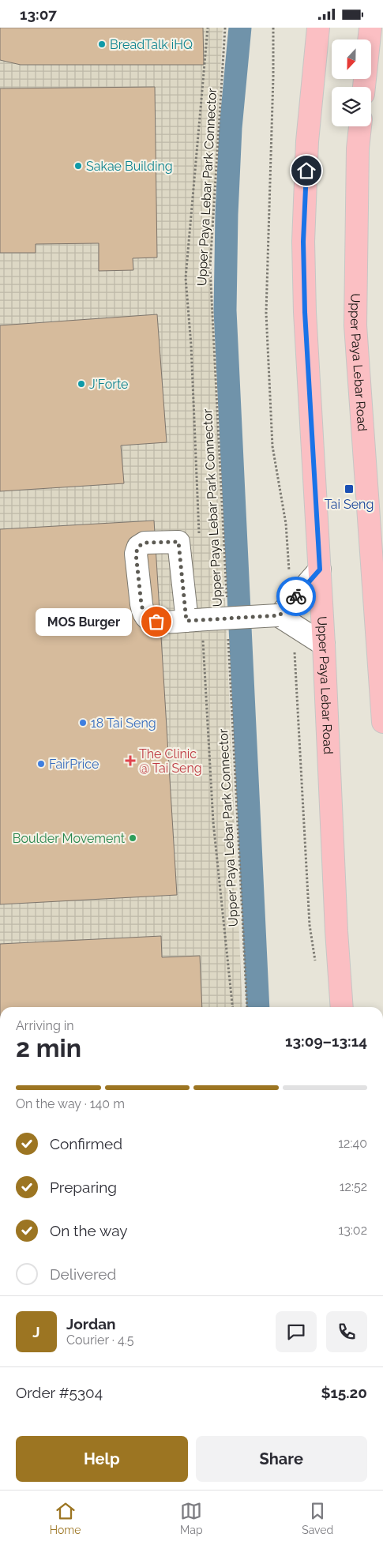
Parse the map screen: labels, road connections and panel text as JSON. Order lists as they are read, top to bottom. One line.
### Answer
{"streets":{"main road":["Upper Paya Lebar Road"],"path":["Upper Paya Lebar Park Connector"]},"places":{"other":["BreadTalk iHQ","Sakae Building","J'Forte","MOS Burger","18 Tai Seng","FairPrice","Boulder Movement"],"transit":["Tai Seng"],"health":["The Clinic @ Tai Seng"]},"north":"bottom","page":{"status":"13:07","bubble":"MOS Burger","heading":["2 min","Arriving in","13:09–13:14"],"panel":["Jordan","Courier · 4.5","Order #5304","$15.20"],"bar":"On the way · 140 m","list":[["Confirmed","12:40"],["Preparing","12:52"],["On the way","13:02"],"Delivered"],"round":"J","buttons":["Help","Share"],"tabs":["Home","Map","Saved"]}}
